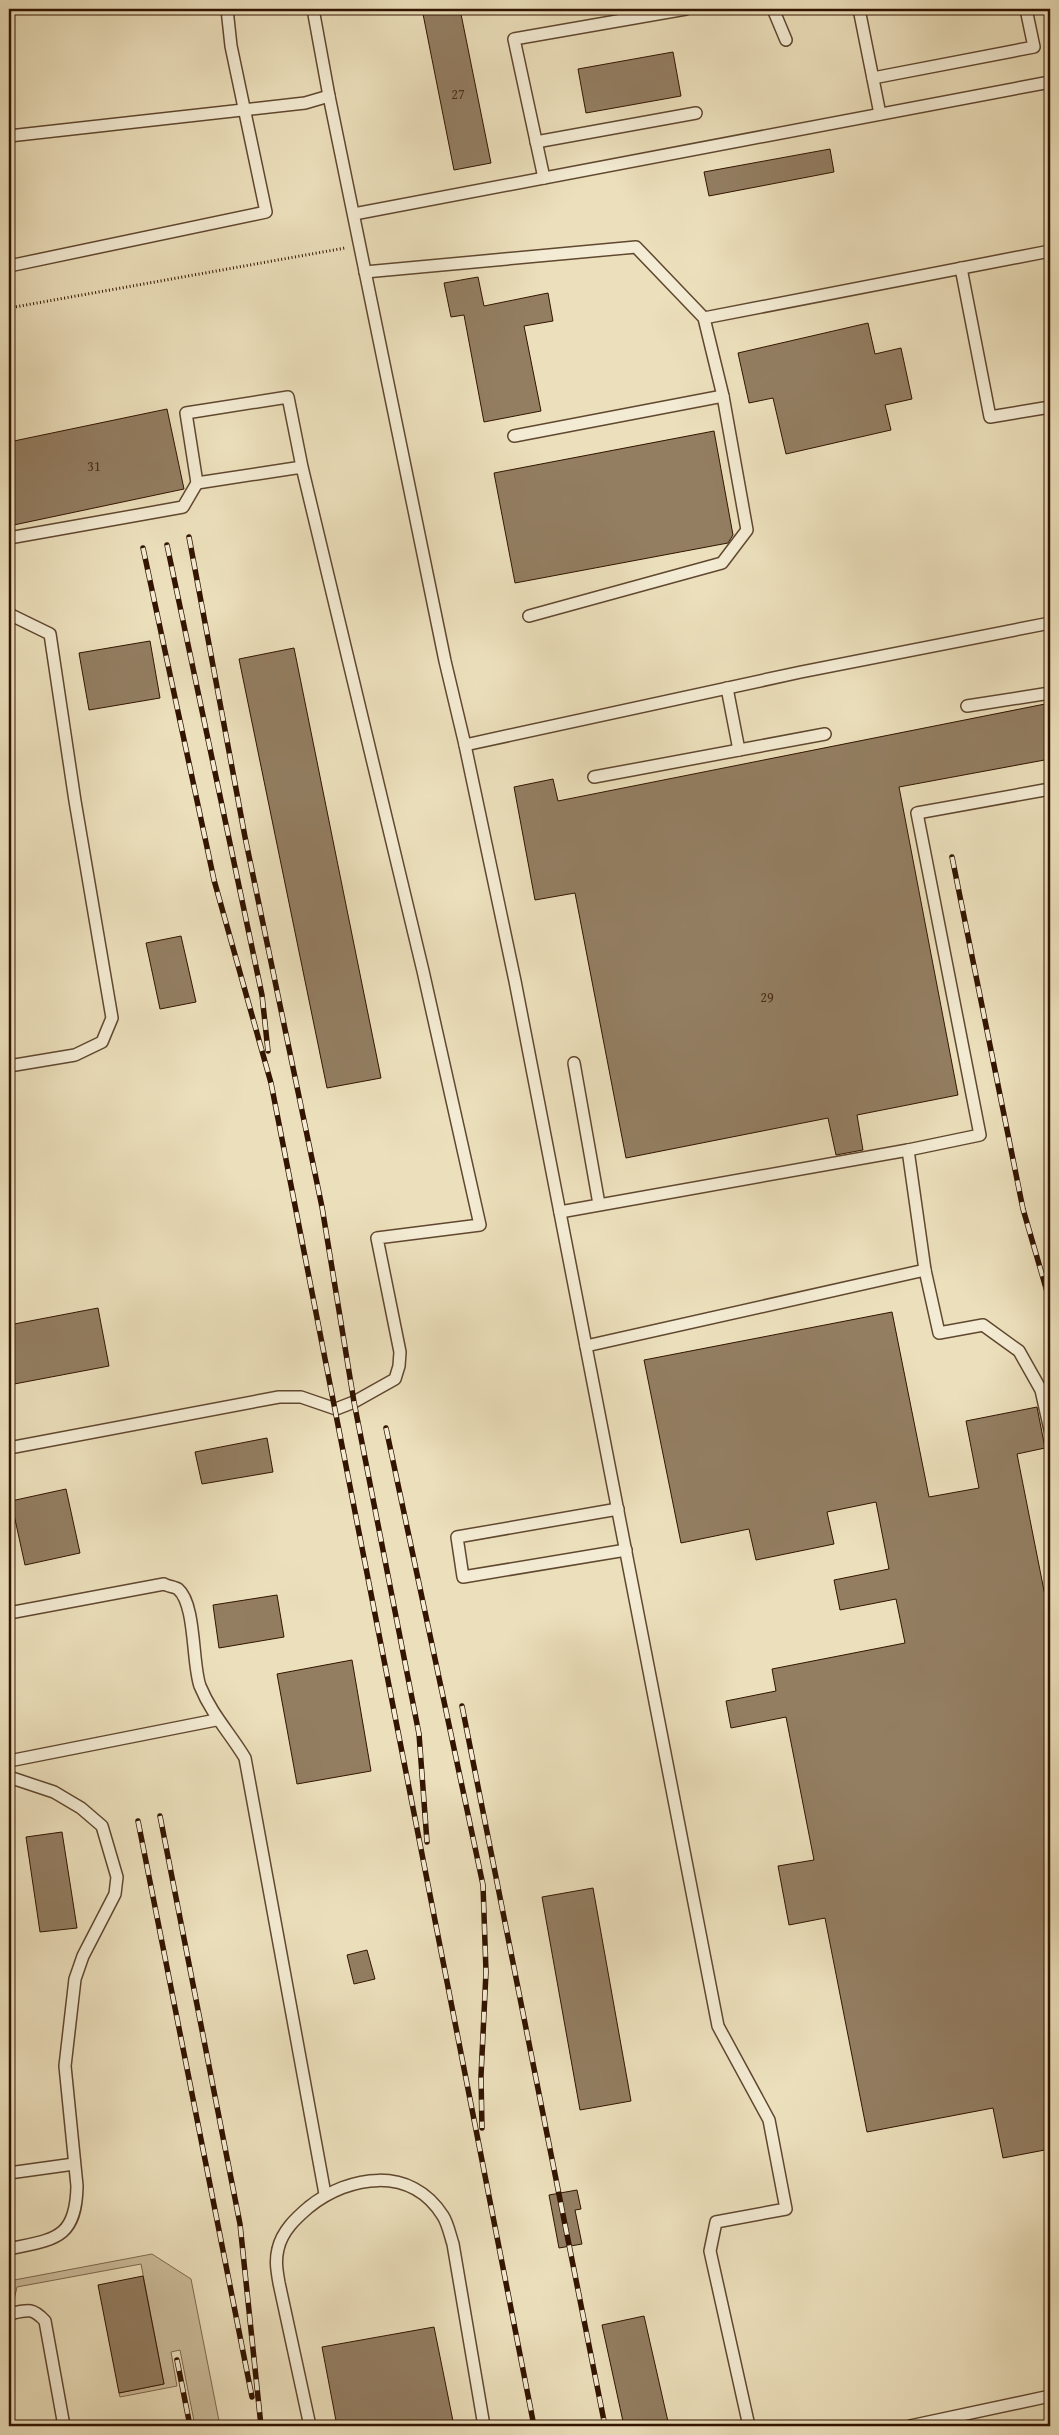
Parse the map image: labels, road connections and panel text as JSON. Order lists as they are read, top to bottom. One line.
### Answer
{"house_numbers":["27","31","29"]}
